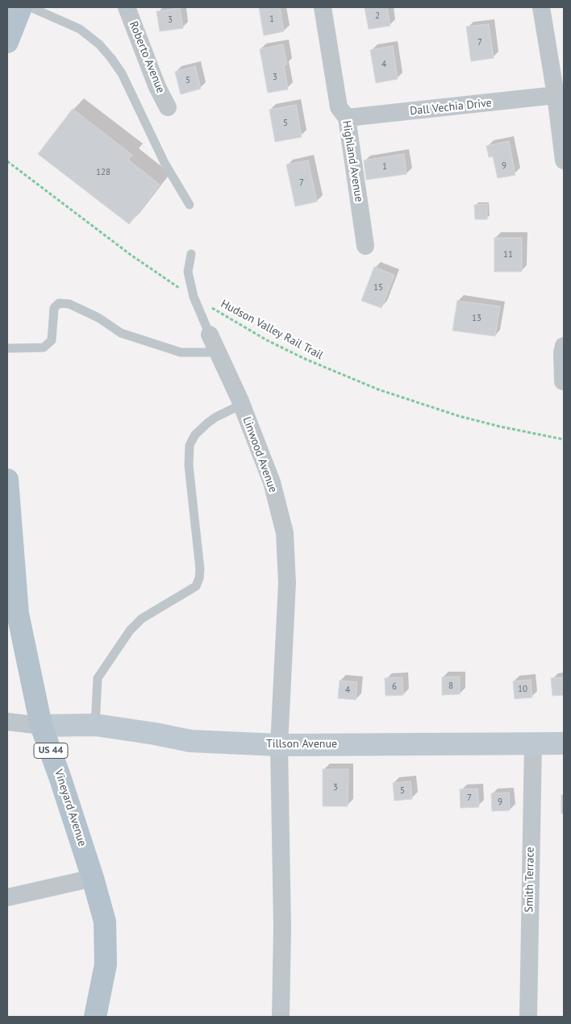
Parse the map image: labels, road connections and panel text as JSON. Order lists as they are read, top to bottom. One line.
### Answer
{"streets":{"main road":["US 44","Vineyard Avenue"],"street":["Roberto Avenue","Dall Vechia Drive","Highland Avenue","Linwood Avenue","Tillson Avenue","Smith Terrace"],"path":["Hudson Valley Rail Trail"]},"crossings":[["Dall Vechia Drive","Highland Avenue"],["Hudson Valley Rail Trail","Linwood Avenue"],["Linwood Avenue","Tillson Avenue"],["Tillson Avenue","Vineyard Avenue"],["Tillson Avenue","Smith Terrace"]],"house_numbers":["2","1","3","7","4","3","5","5","9","1","128","7","11","15","13","8","6","10","4","3","5","7","9"]}
